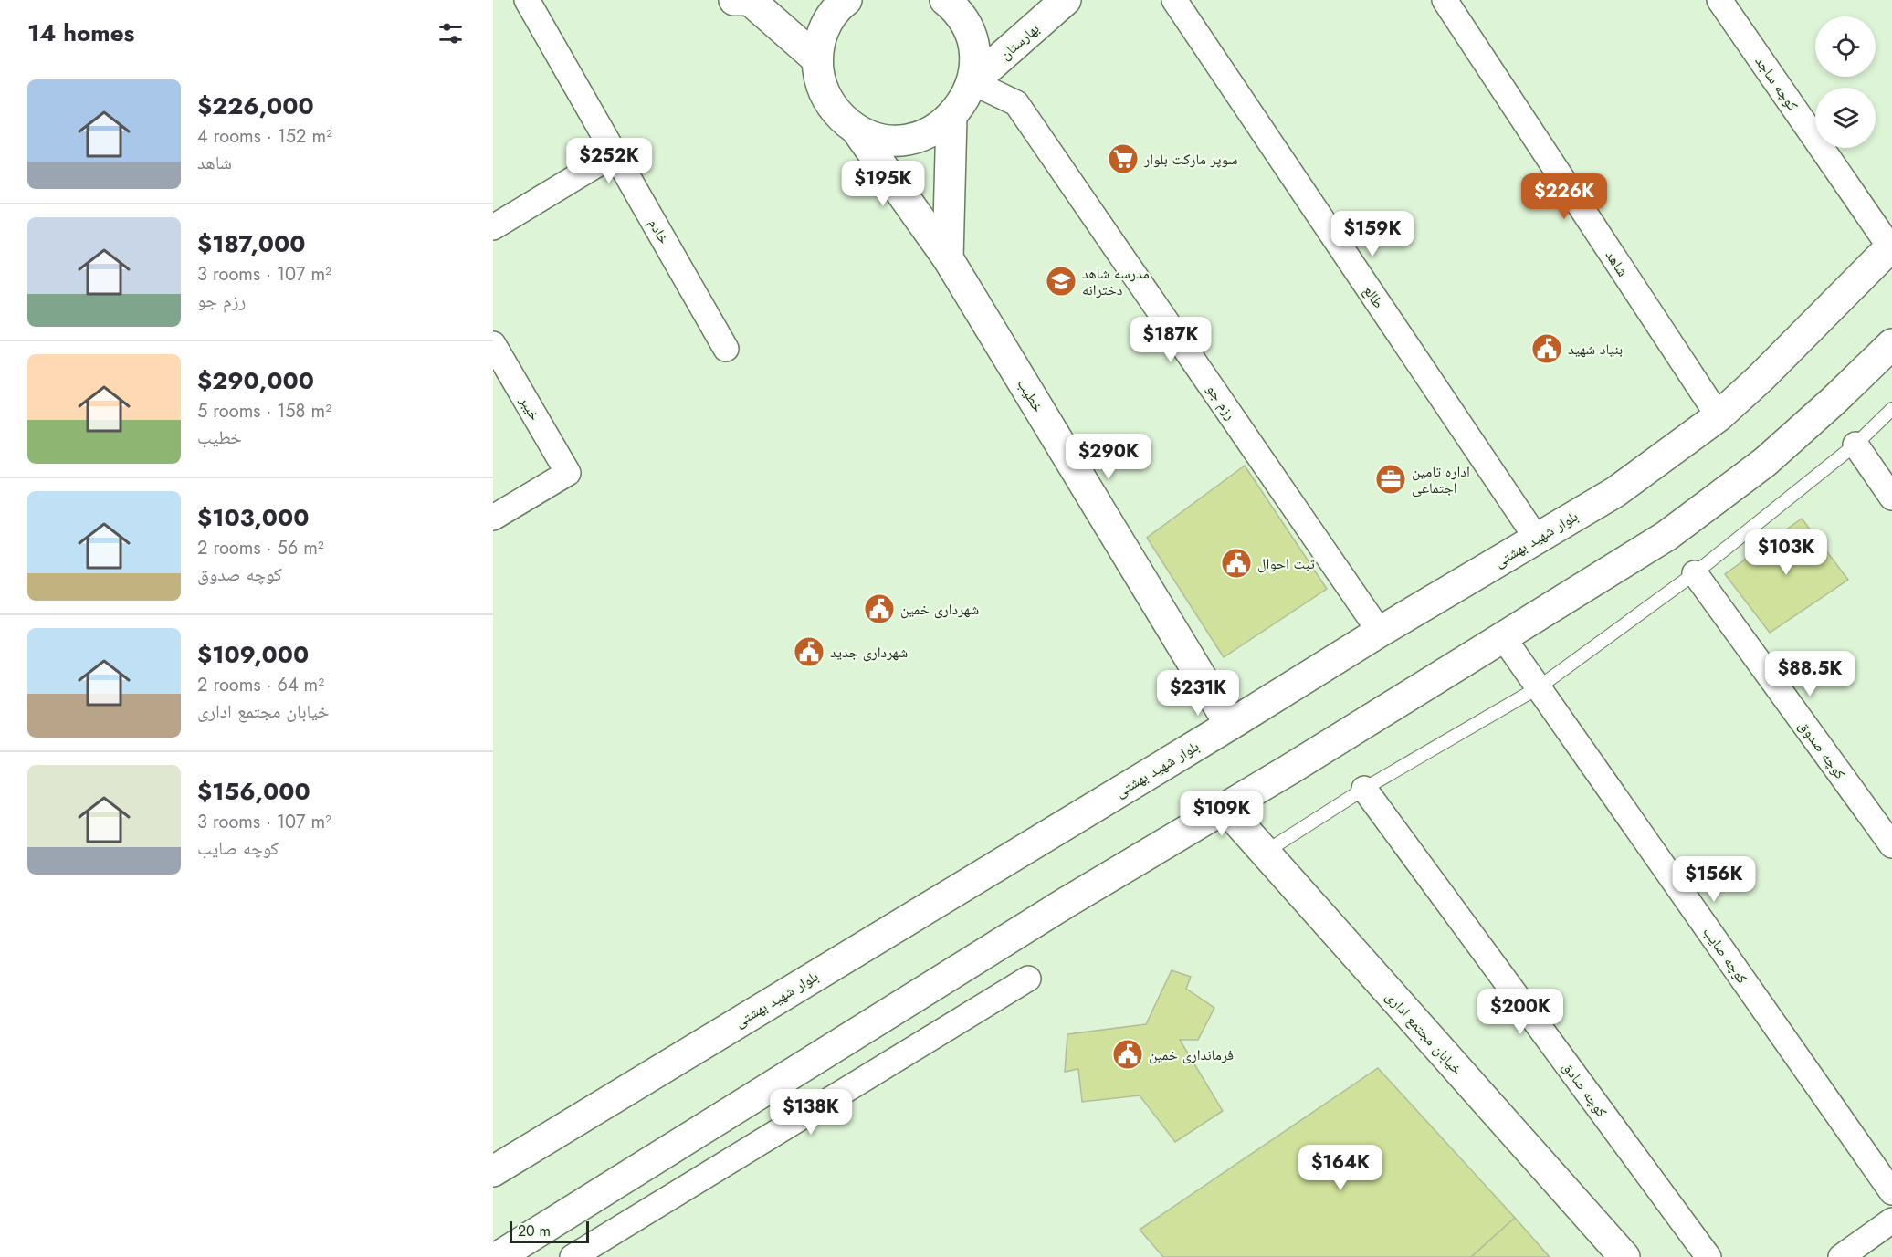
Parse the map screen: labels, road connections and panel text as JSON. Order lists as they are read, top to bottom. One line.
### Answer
{"streets":{"main road":["بهارستان","خطیب","بلوار شهید بهشتی","خیابان مجتمع اداری"],"street":["کوچه ساجد","خادم","شاهد","طالع","رزم جو","خیبر","کوچه صدوق","کوچه صایب","کوچه صادق"]},"crossings":[["بهارستان","رزم جو"],["کوچه ساجد","بلوار شهید بهشتی"],["شاهد","بلوار شهید بهشتی"],["طالع","بلوار شهید بهشتی"],["خطیب","بلوار شهید بهشتی"],["رزم جو","بلوار شهید بهشتی"]],"places":{"supermarket":["سوپر مارکت بلوار"],"school or university":["مدرسه شاهد دخترانه"],"public building":["بنیاد شهید","ثبت احوال","شهرداری خمین","شهرداری جدید","فرمانداری خمین"],"office":["اداره تامین اجتماعی"]},"scale_bar":"20 m","page":{"heading":"14 homes","list":[{"name":"$226,000","note":"4 rooms · 152 m² · شاهد"},{"name":"$187,000","note":"3 rooms · 107 m² · رزم جو"},{"name":"$290,000","note":"5 rooms · 158 m² · خطیب"},{"name":"$103,000","note":"2 rooms · 56 m² · کوچه صدوق"},{"name":"$109,000","note":"2 rooms · 64 m² · خیابان مجتمع اداری"},{"name":"$156,000","note":"3 rooms · 107 m² · کوچه صایب"}],"price":["$252K","$195K","$226K","$159K","$187K","$290K","$103K","$88.5K","$231K","$109K","$156K","$200K","$138K","$164K"],"scale":"20 m"}}
